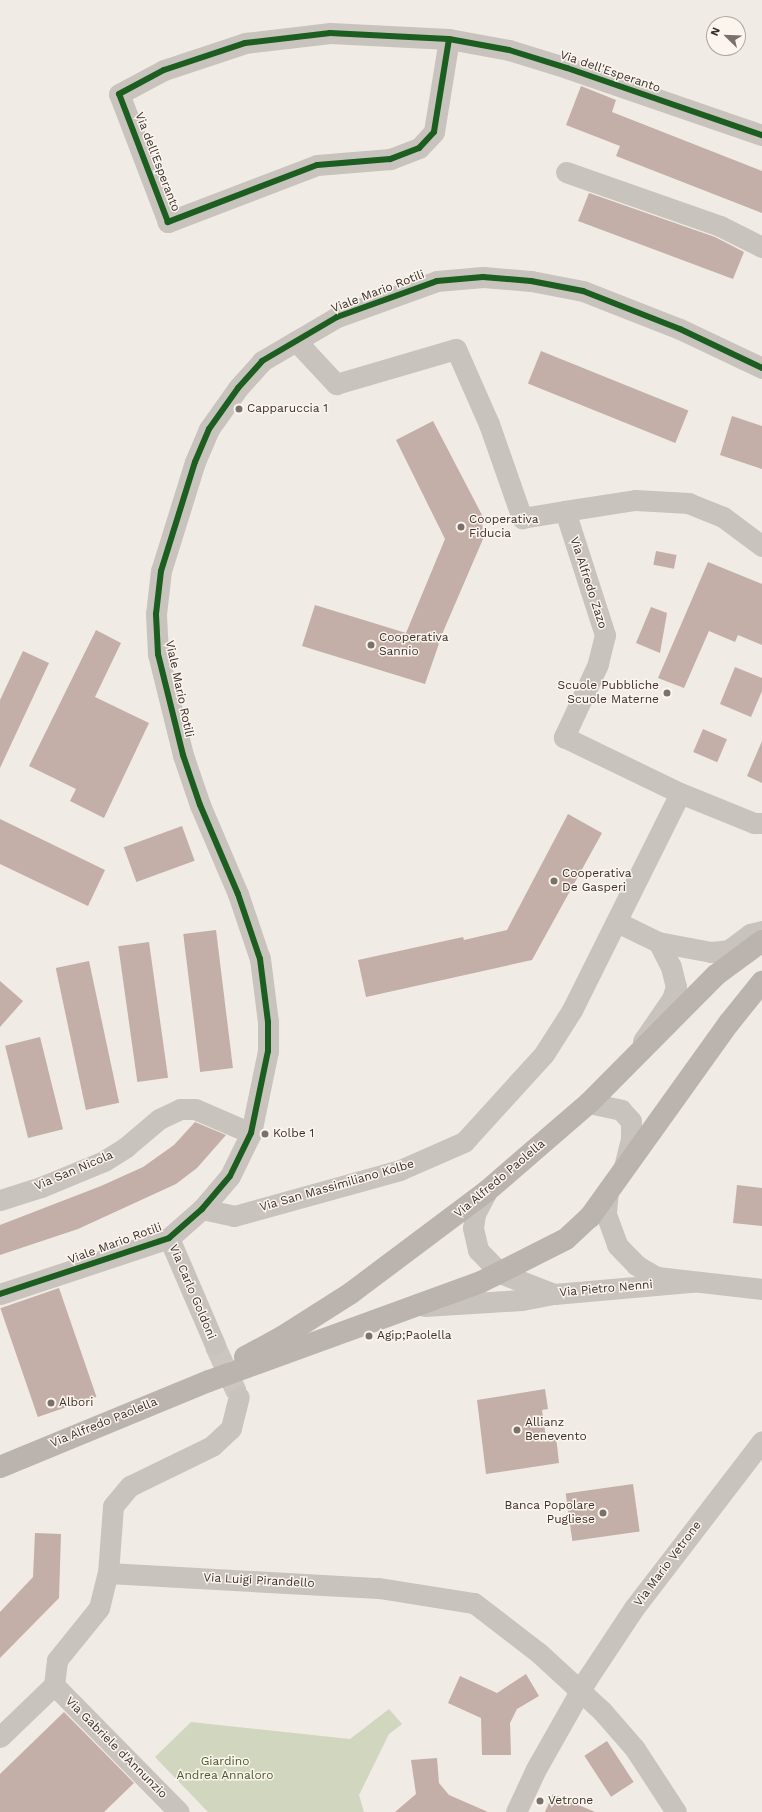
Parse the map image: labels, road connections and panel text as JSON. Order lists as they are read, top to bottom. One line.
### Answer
{"streets":{"main road":["Via Alfredo Paolella"],"street":["Via dell'Esperanto","Viale Mario Rotili","Via Alfredo Zazo","Via San Nicola","Via San Massimiliano Kolbe","Via Pietro Nenni","Via Carlo Goldoni","Via Mario Vetrone","Via Luigi Pirandello","Via Gabriele d'Annunzio"]},"crossings":[["Viale Mario Rotili","Via San Nicola"],["Viale Mario Rotili","Via San Massimiliano Kolbe"],["Viale Mario Rotili","Via Carlo Goldoni"],["Via Alfredo Zazo","Via San Massimiliano Kolbe"],["Via Alfredo Paolella","Via Pietro Nenni"],["Via Mario Vetrone","Via Luigi Pirandello"]],"parks":["Giardino Andrea Annaloro"],"places":["Capparuccia 1","Cooperativa Fiducia","Cooperativa Sannio","Scuole Pubbliche Scuole Materne","Cooperativa De Gasperi","Kolbe 1","Agip;Paolella","Albori","Allianz Benevento","Banca Popolare Pugliese","Vetrone"],"north":"top left"}
